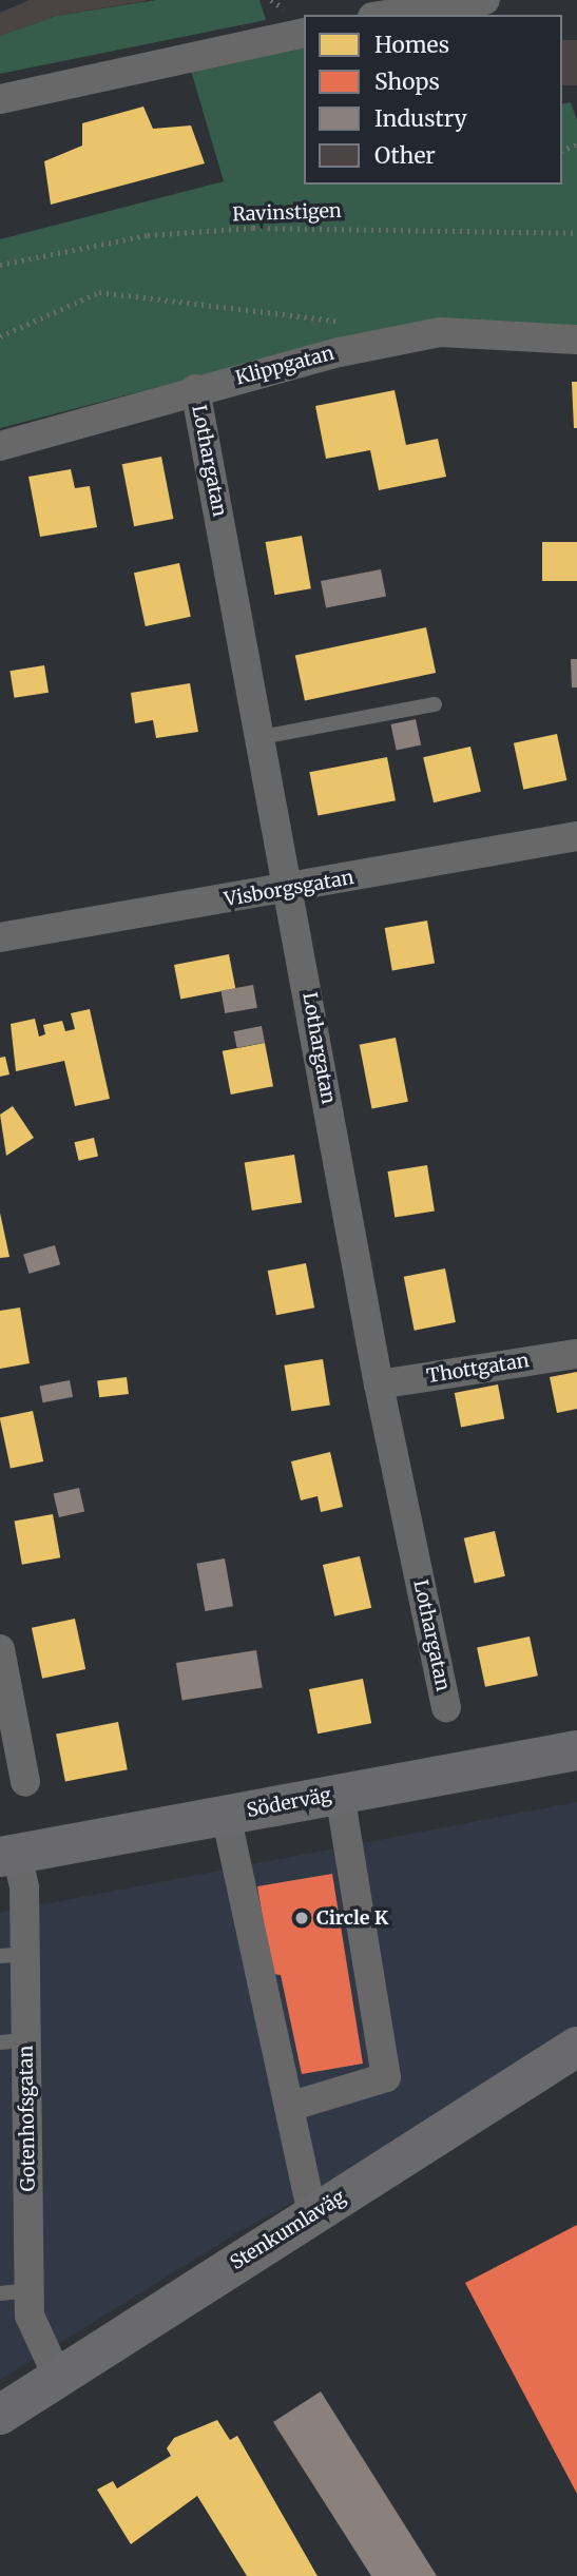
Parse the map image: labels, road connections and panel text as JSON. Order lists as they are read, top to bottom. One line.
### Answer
{"streets":{"street":["Klippgatan","Lothargatan","Visborgsgatan","Thottgatan","Söderväg","Gotenhofsgatan","Stenkumlaväg"],"path":["Ravinstigen"]},"crossings":[["Klippgatan","Lothargatan"],["Lothargatan","Visborgsgatan"],["Lothargatan","Thottgatan"],["Söderväg","Gotenhofsgatan"],["Gotenhofsgatan","Stenkumlaväg"]],"places":["Circle K"],"legend":["Homes","Shops","Industry","Other"]}
